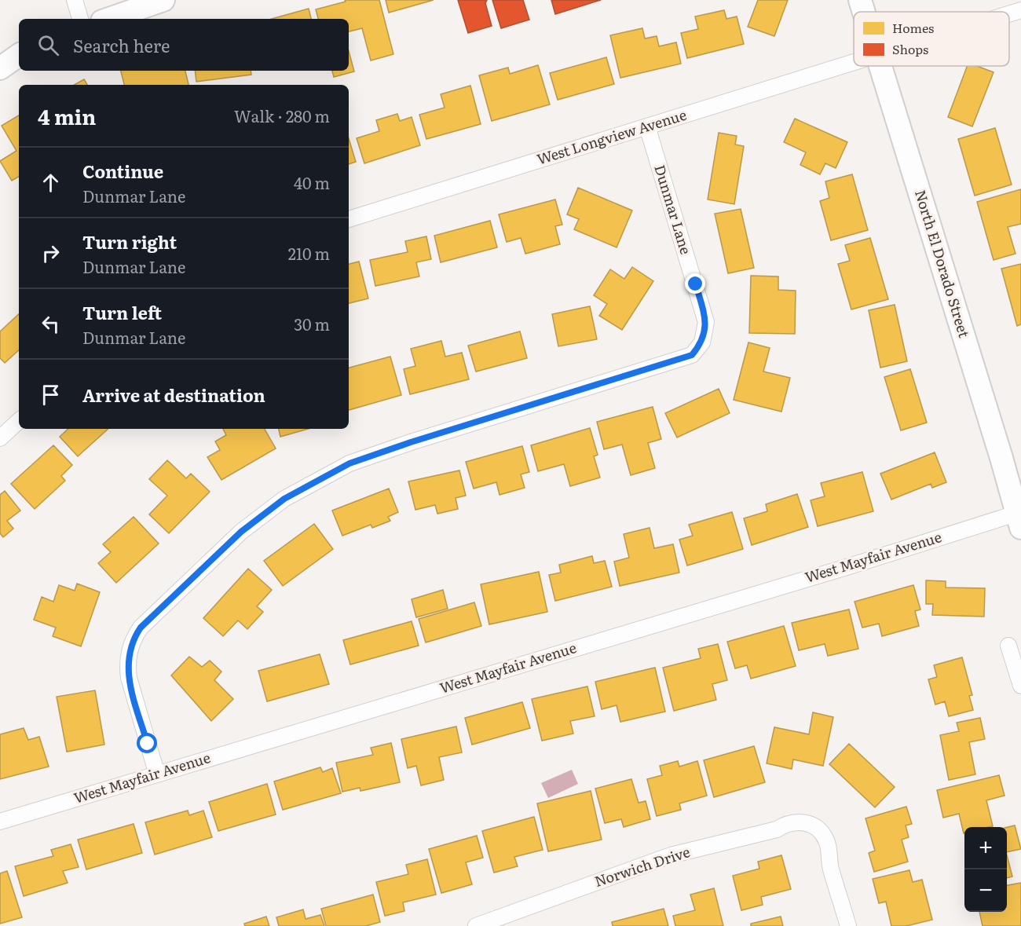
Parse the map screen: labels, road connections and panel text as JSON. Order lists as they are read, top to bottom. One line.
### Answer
{"streets":{"main road":["North El Dorado Street"],"street":["West Longview Avenue","Dunmar Lane","West Mayfair Avenue","Norwich Drive"]},"crossings":[["West Longview Avenue","Dunmar Lane"],["Dunmar Lane","West Mayfair Avenue"],["North El Dorado Street","West Mayfair Avenue"]],"legend":["Homes","Shops"],"page":{"search":"Search here","heading":["4 min","Walk · 280 m"],"list":[["Continue","Dunmar Lane","40 m"],["Turn right","Dunmar Lane","210 m"],["Turn left","Dunmar Lane","30 m"],"Arrive at destination"],"map_buttons":["+","−"]}}
